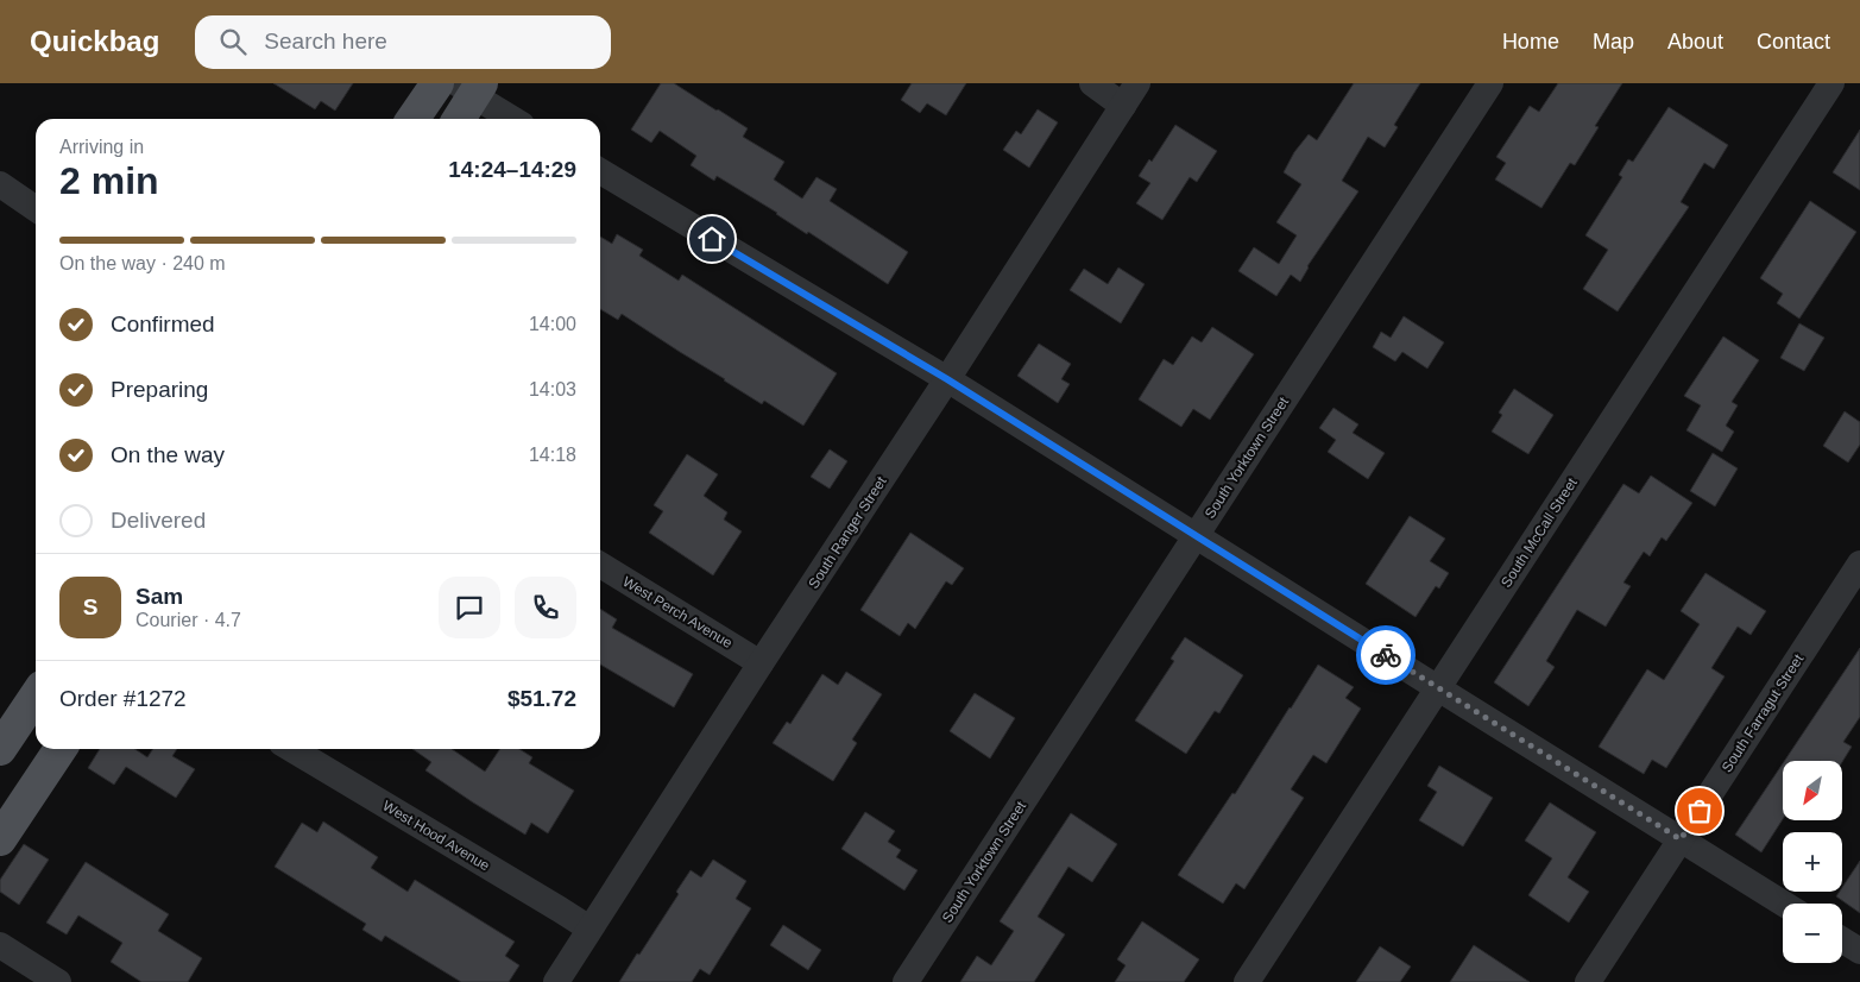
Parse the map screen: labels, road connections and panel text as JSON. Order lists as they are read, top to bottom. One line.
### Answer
{"streets":{"street":["South Yorktown Street","South Ranger Street","South McCall Street","West Perch Avenue","South Farragut Street","West Hood Avenue"]},"crossings":[["South Ranger Street","West Perch Avenue"],["South Ranger Street","West Hood Avenue"]],"north":"bottom left","page":{"header":"Quickbag","search":"Search here","nav":["Home","Map","About","Contact"],"heading":["2 min","Arriving in","14:24–14:29"],"panel":["Sam","Courier · 4.7","Order #1272","$51.72"],"bar":"On the way · 240 m","list":[["Confirmed","14:00"],["Preparing","14:03"],["On the way","14:18"],"Delivered"],"round":"S","map_buttons":["+","−"]}}
